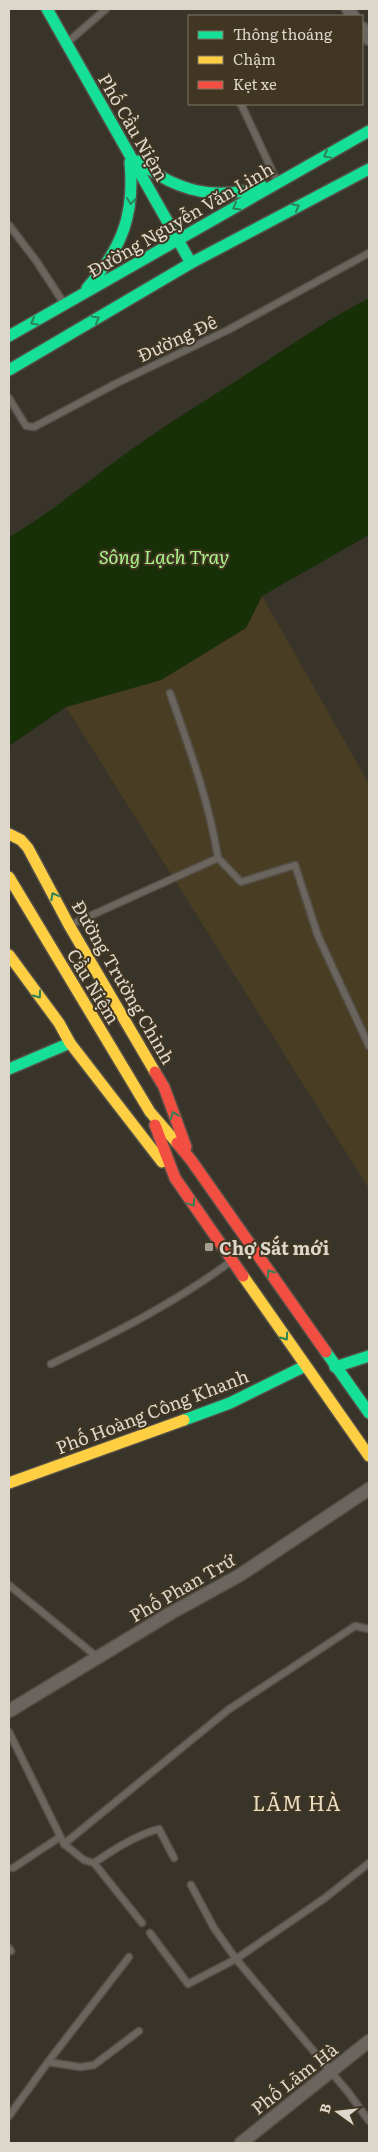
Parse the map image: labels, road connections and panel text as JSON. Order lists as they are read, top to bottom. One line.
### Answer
{"streets":{"main road":["Phố Cầu Niệm","Đường Nguyễn Văn Linh","Đường Trường Chinh","Cầu Niệm","Phố Hoàng Công Khanh"],"street":["Phố Phan Trứ","Phố Lãm Hà"],"lane":["Đường Đê"]},"crossings":[["Phố Cầu Niệm","Đường Nguyễn Văn Linh"],["Đường Trường Chinh","Cầu Niệm"]],"districts":["LÃM HÀ"],"water":["Sông Lạch Tray"],"places":{"transit":["Chợ Sắt mới"]},"legend":["Thông thoáng","Chậm","Kẹt xe"],"north":"left"}
